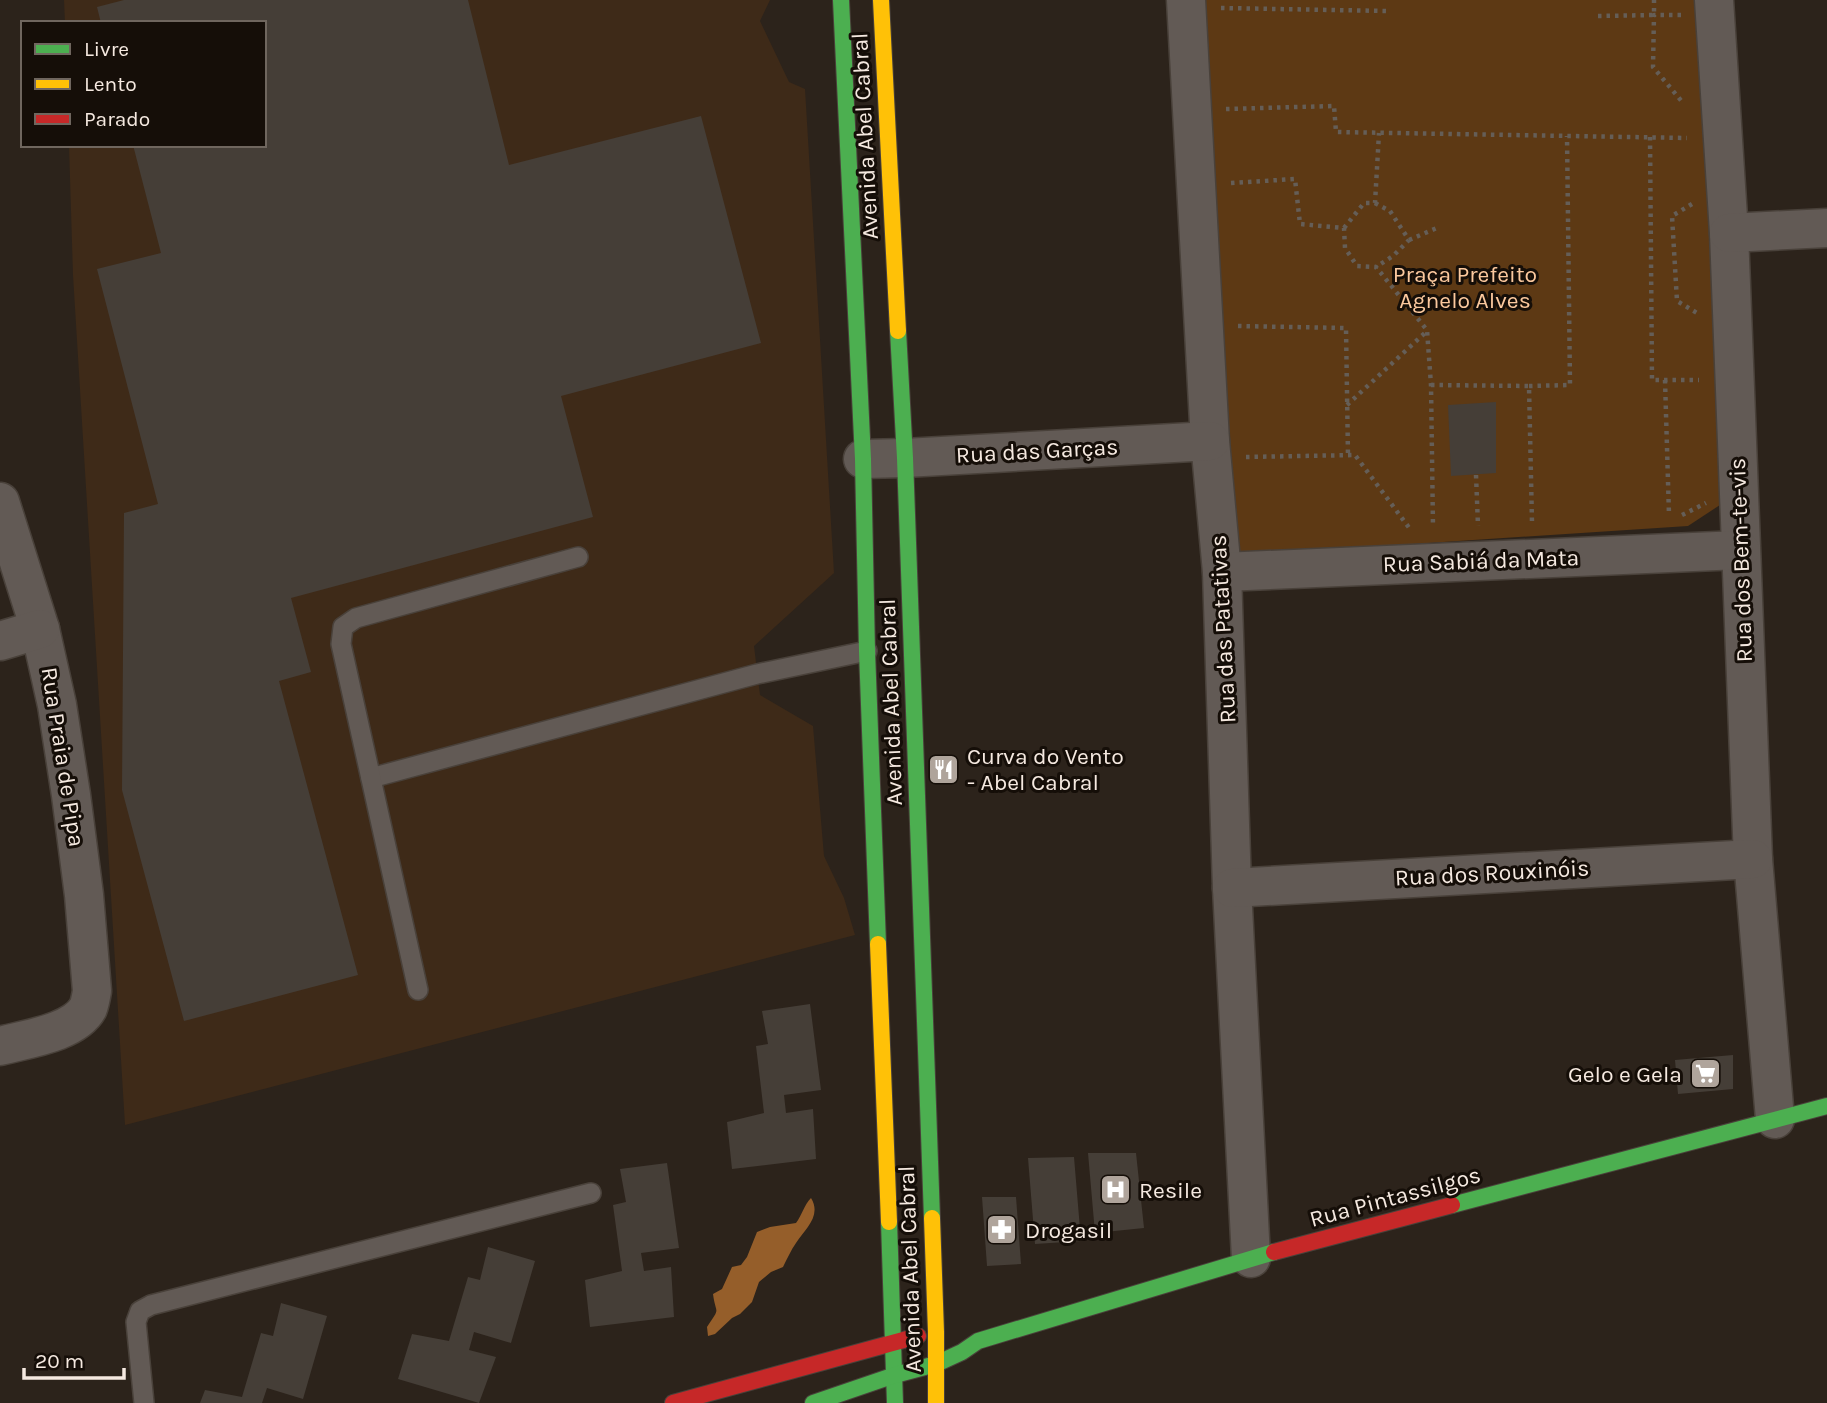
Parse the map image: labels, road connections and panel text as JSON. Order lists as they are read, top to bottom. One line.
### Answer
{"streets":{"main road":["Avenida Abel Cabral","Rua Pintassilgos"],"street":["Rua das Garças","Rua dos Bem-te-vis","Rua Sabiá da Mata","Rua das Patativas","Rua Praia de Pipa","Rua dos Rouxinóis"]},"crossings":[["Avenida Abel Cabral","Rua das Garças"],["Avenida Abel Cabral","Rua Pintassilgos"],["Rua das Garças","Rua das Patativas"],["Rua dos Bem-te-vis","Rua Sabiá da Mata"],["Rua dos Bem-te-vis","Rua dos Rouxinóis"],["Rua dos Bem-te-vis","Rua Pintassilgos"],["Rua Sabiá da Mata","Rua das Patativas"],["Rua das Patativas","Rua dos Rouxinóis"],["Rua das Patativas","Rua Pintassilgos"]],"parks":["Praça Prefeito Agnelo Alves"],"places":{"restaurant":["Curva do Vento - Abel Cabral"],"supermarket":["Gelo e Gela"],"hospital":["Resile"],"pharmacy":["Drogasil"]},"legend":["Livre","Lento","Parado"],"scale_bar":"20 m"}
